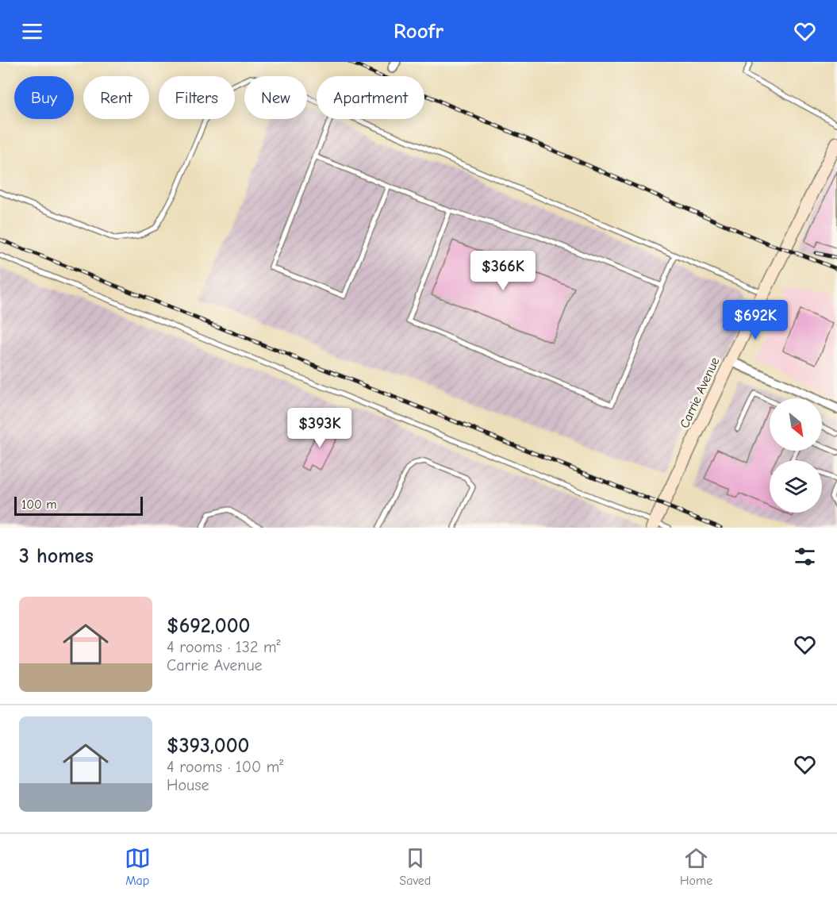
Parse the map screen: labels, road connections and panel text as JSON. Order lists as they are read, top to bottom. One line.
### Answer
{"streets":{"street":["Carrie Avenue"]},"scale_bar":"100 m","north":"bottom right","page":{"header":"Roofr","chip":["Buy","Rent","Filters","New","Apartment"],"price":["$366K","$692K","$393K"],"scale":"100 m","heading":"3 homes","list":[{"name":"$692,000","note":"4 rooms · 132 m² · Carrie Avenue"},{"name":"$393,000","note":"4 rooms · 100 m² · House"}],"tabs":["Map","Saved","Home"]}}
